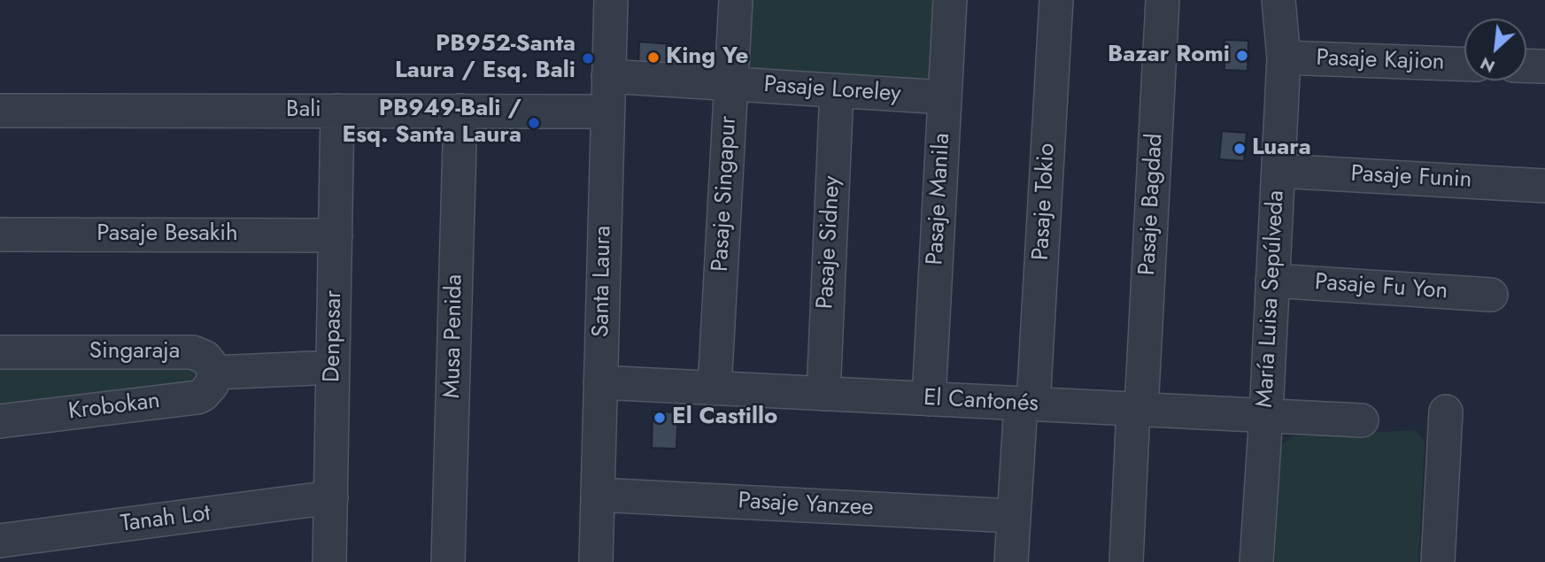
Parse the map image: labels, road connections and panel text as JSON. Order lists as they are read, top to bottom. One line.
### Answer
{"streets":{"street":["Pasaje Kajion","Pasaje Loreley","Bali","Pasaje Funin","Pasaje Singapur","Pasaje Manila","Pasaje Tokio","Pasaje Bagdad","Pasaje Besakih","Pasaje Sidney","Santa Laura","Pasaje Fu Yon","María Luisa Sepúlveda","Denpasar","Musa Penida","Singaraja","El Cantonés","Krobokan","Pasaje Yanzee","Tanah Lot"]},"crossings":[["Pasaje Kajion","María Luisa Sepúlveda"],["Pasaje Loreley","Pasaje Singapur"],["Pasaje Loreley","Pasaje Manila"],["Pasaje Loreley","Pasaje Sidney"],["Pasaje Loreley","Santa Laura"],["Bali","Santa Laura"],["Bali","Denpasar"],["Bali","Musa Penida"],["Pasaje Funin","María Luisa Sepúlveda"],["Pasaje Singapur","El Cantonés"],["Pasaje Manila","El Cantonés"],["Pasaje Tokio","El Cantonés"],["Pasaje Tokio","Pasaje Yanzee"],["Pasaje Bagdad","El Cantonés"],["Pasaje Besakih","Denpasar"],["Pasaje Sidney","El Cantonés"],["Santa Laura","El Cantonés"],["Santa Laura","Pasaje Yanzee"],["Pasaje Fu Yon","María Luisa Sepúlveda"],["María Luisa Sepúlveda","El Cantonés"],["Denpasar","Tanah Lot"],["Singaraja","Krobokan"]],"places":["Bazar Romi","King Ye","PB952-Santa Laura / Esq. Bali","PB949-Bali / Esq. Santa Laura","Luara","El Castillo"],"north":"bottom left"}
